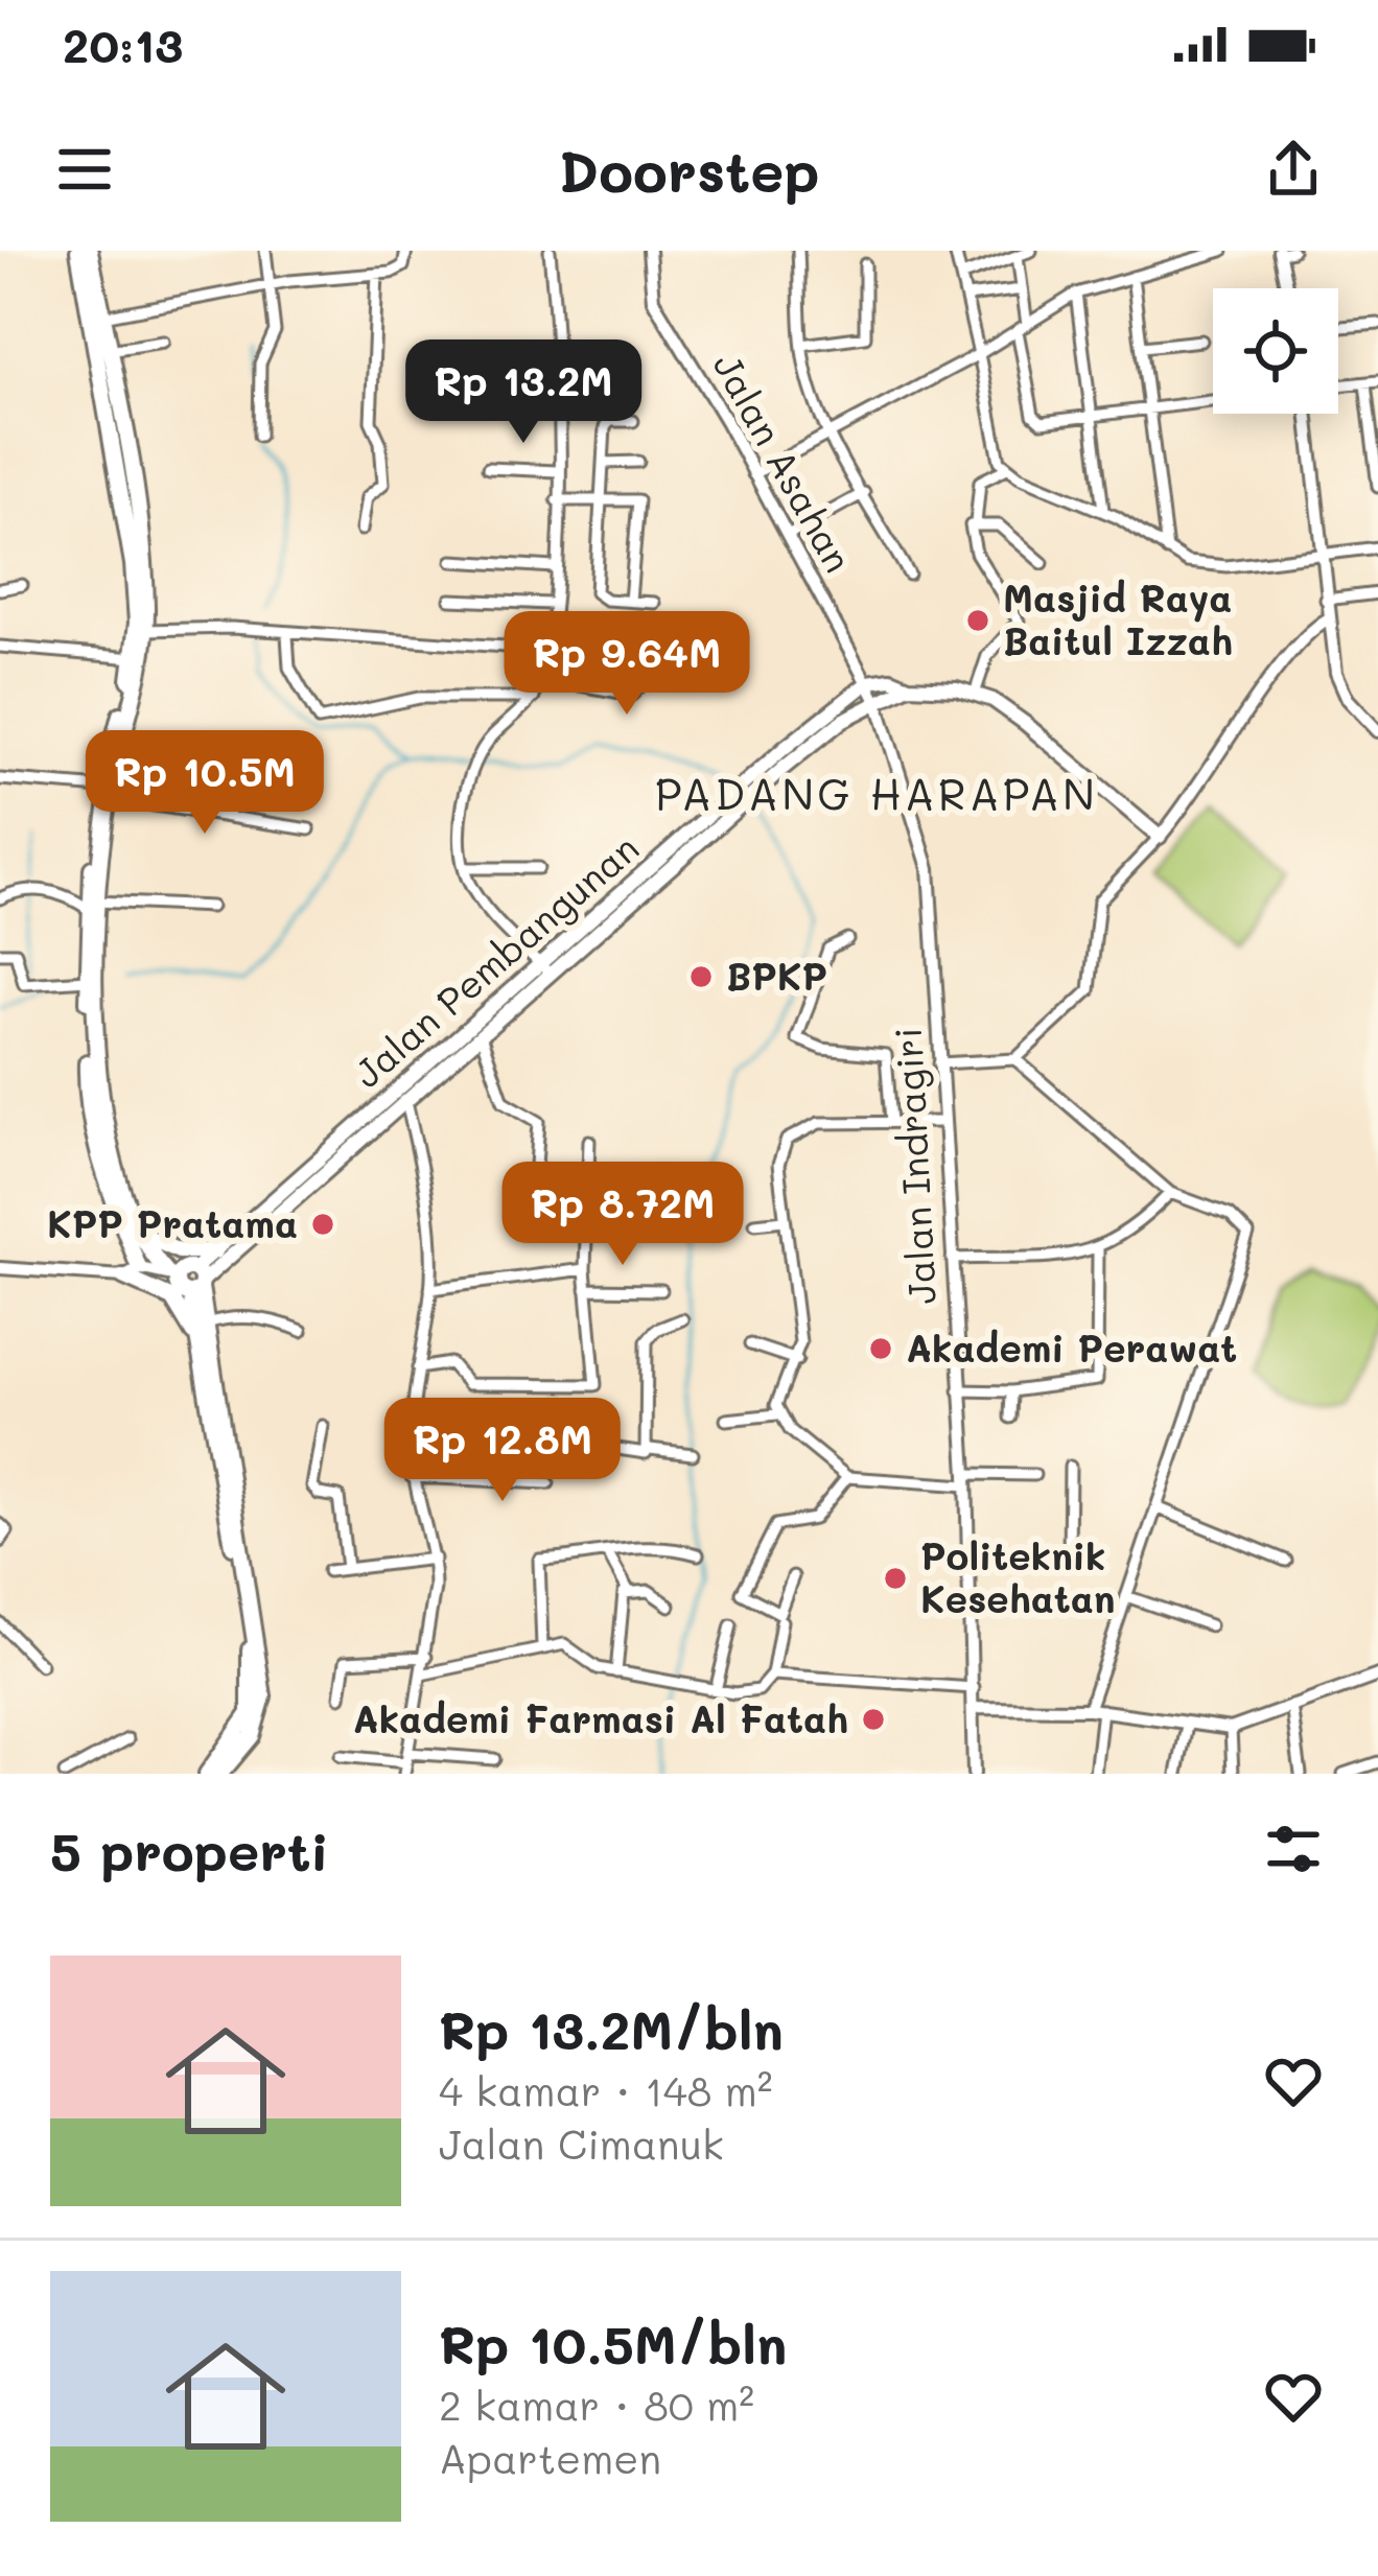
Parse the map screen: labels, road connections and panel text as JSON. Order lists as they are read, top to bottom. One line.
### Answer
{"streets":{"main road":["Jalan Pembangunan"],"street":["Jalan Asahan","Jalan Indragiri"]},"crossings":[["Jalan Asahan","Jalan Pembangunan"],["Jalan Asahan","Jalan Indragiri"],["Jalan Pembangunan","Jalan Indragiri"]],"districts":["PADANG HARAPAN"],"places":["Masjid Raya Baitul Izzah","BPKP","KPP Pratama","Akademi Perawat","Politeknik Kesehatan","Akademi Farmasi Al Fatah"],"page":{"status":"20:13","header":"Doorstep","price":["Rp 13.2M","Rp 9.64M","Rp 10.5M","Rp 8.72M","Rp 12.8M"],"heading":"5 properti","list":[{"name":"Rp 13.2M/bln","note":"4 kamar · 148 m² · Jalan Cimanuk"},{"name":"Rp 10.5M/bln","note":"2 kamar · 80 m² · Apartemen"}]}}
